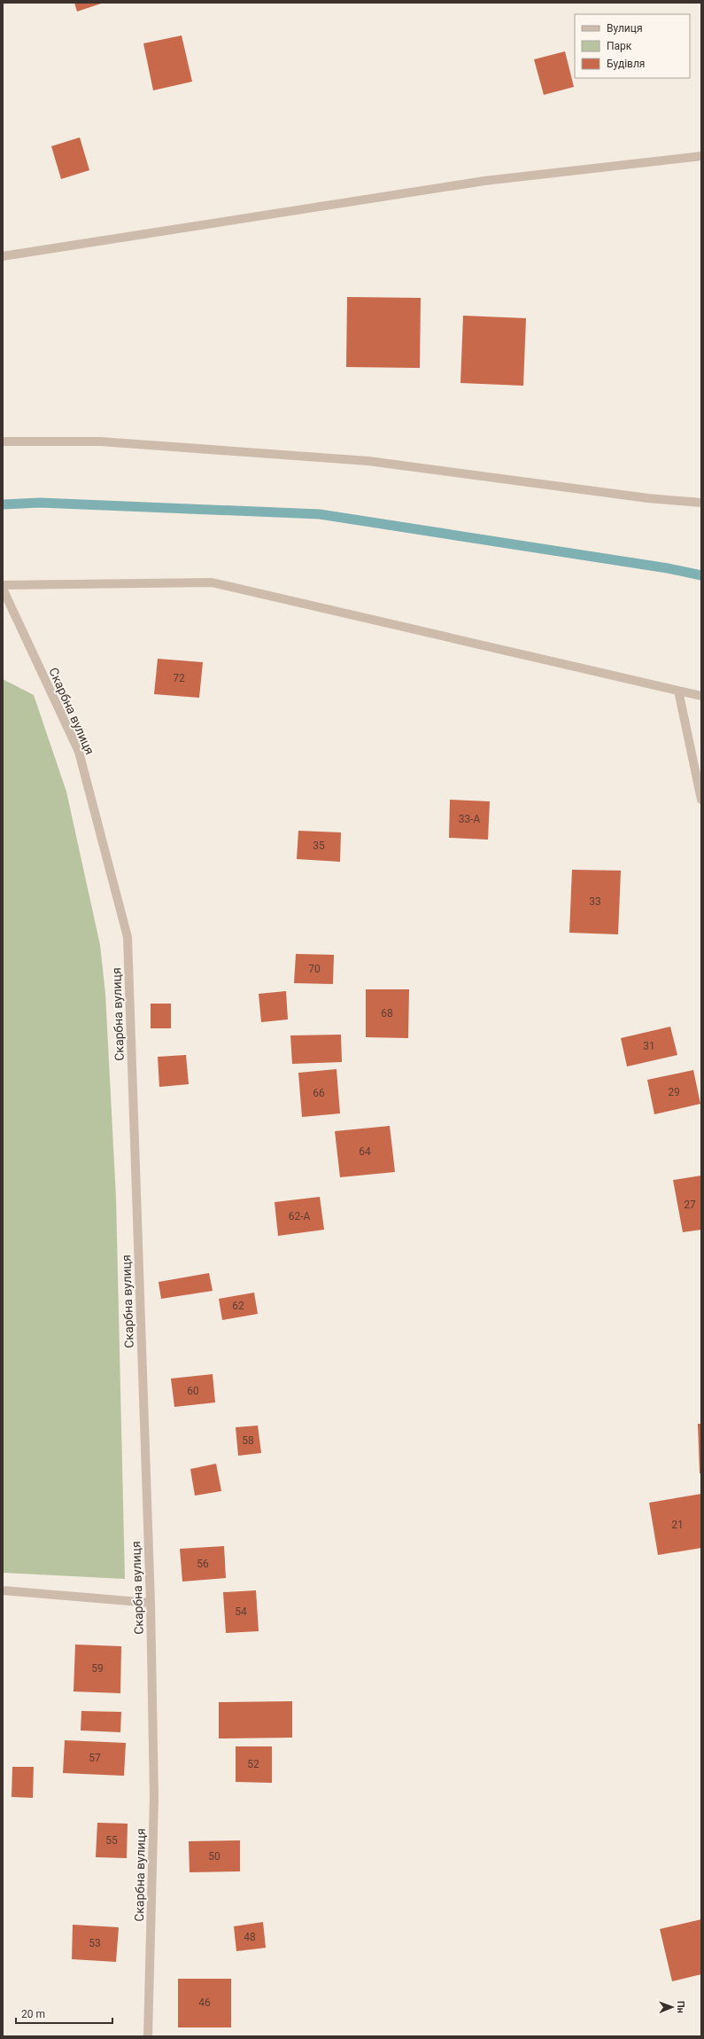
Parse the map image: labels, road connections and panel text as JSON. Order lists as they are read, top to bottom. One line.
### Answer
{"streets":{"street":["Скарбна вулиця"]},"house_numbers":["72","33-А","35","33","70","68","31","29","66","64","27","62-А","62","60","58","21","56","54","59","57","52","55","50","48","53","46"],"legend":["Вулиця","Парк","Будівля"],"scale_bar":"20 m","north":"right"}
